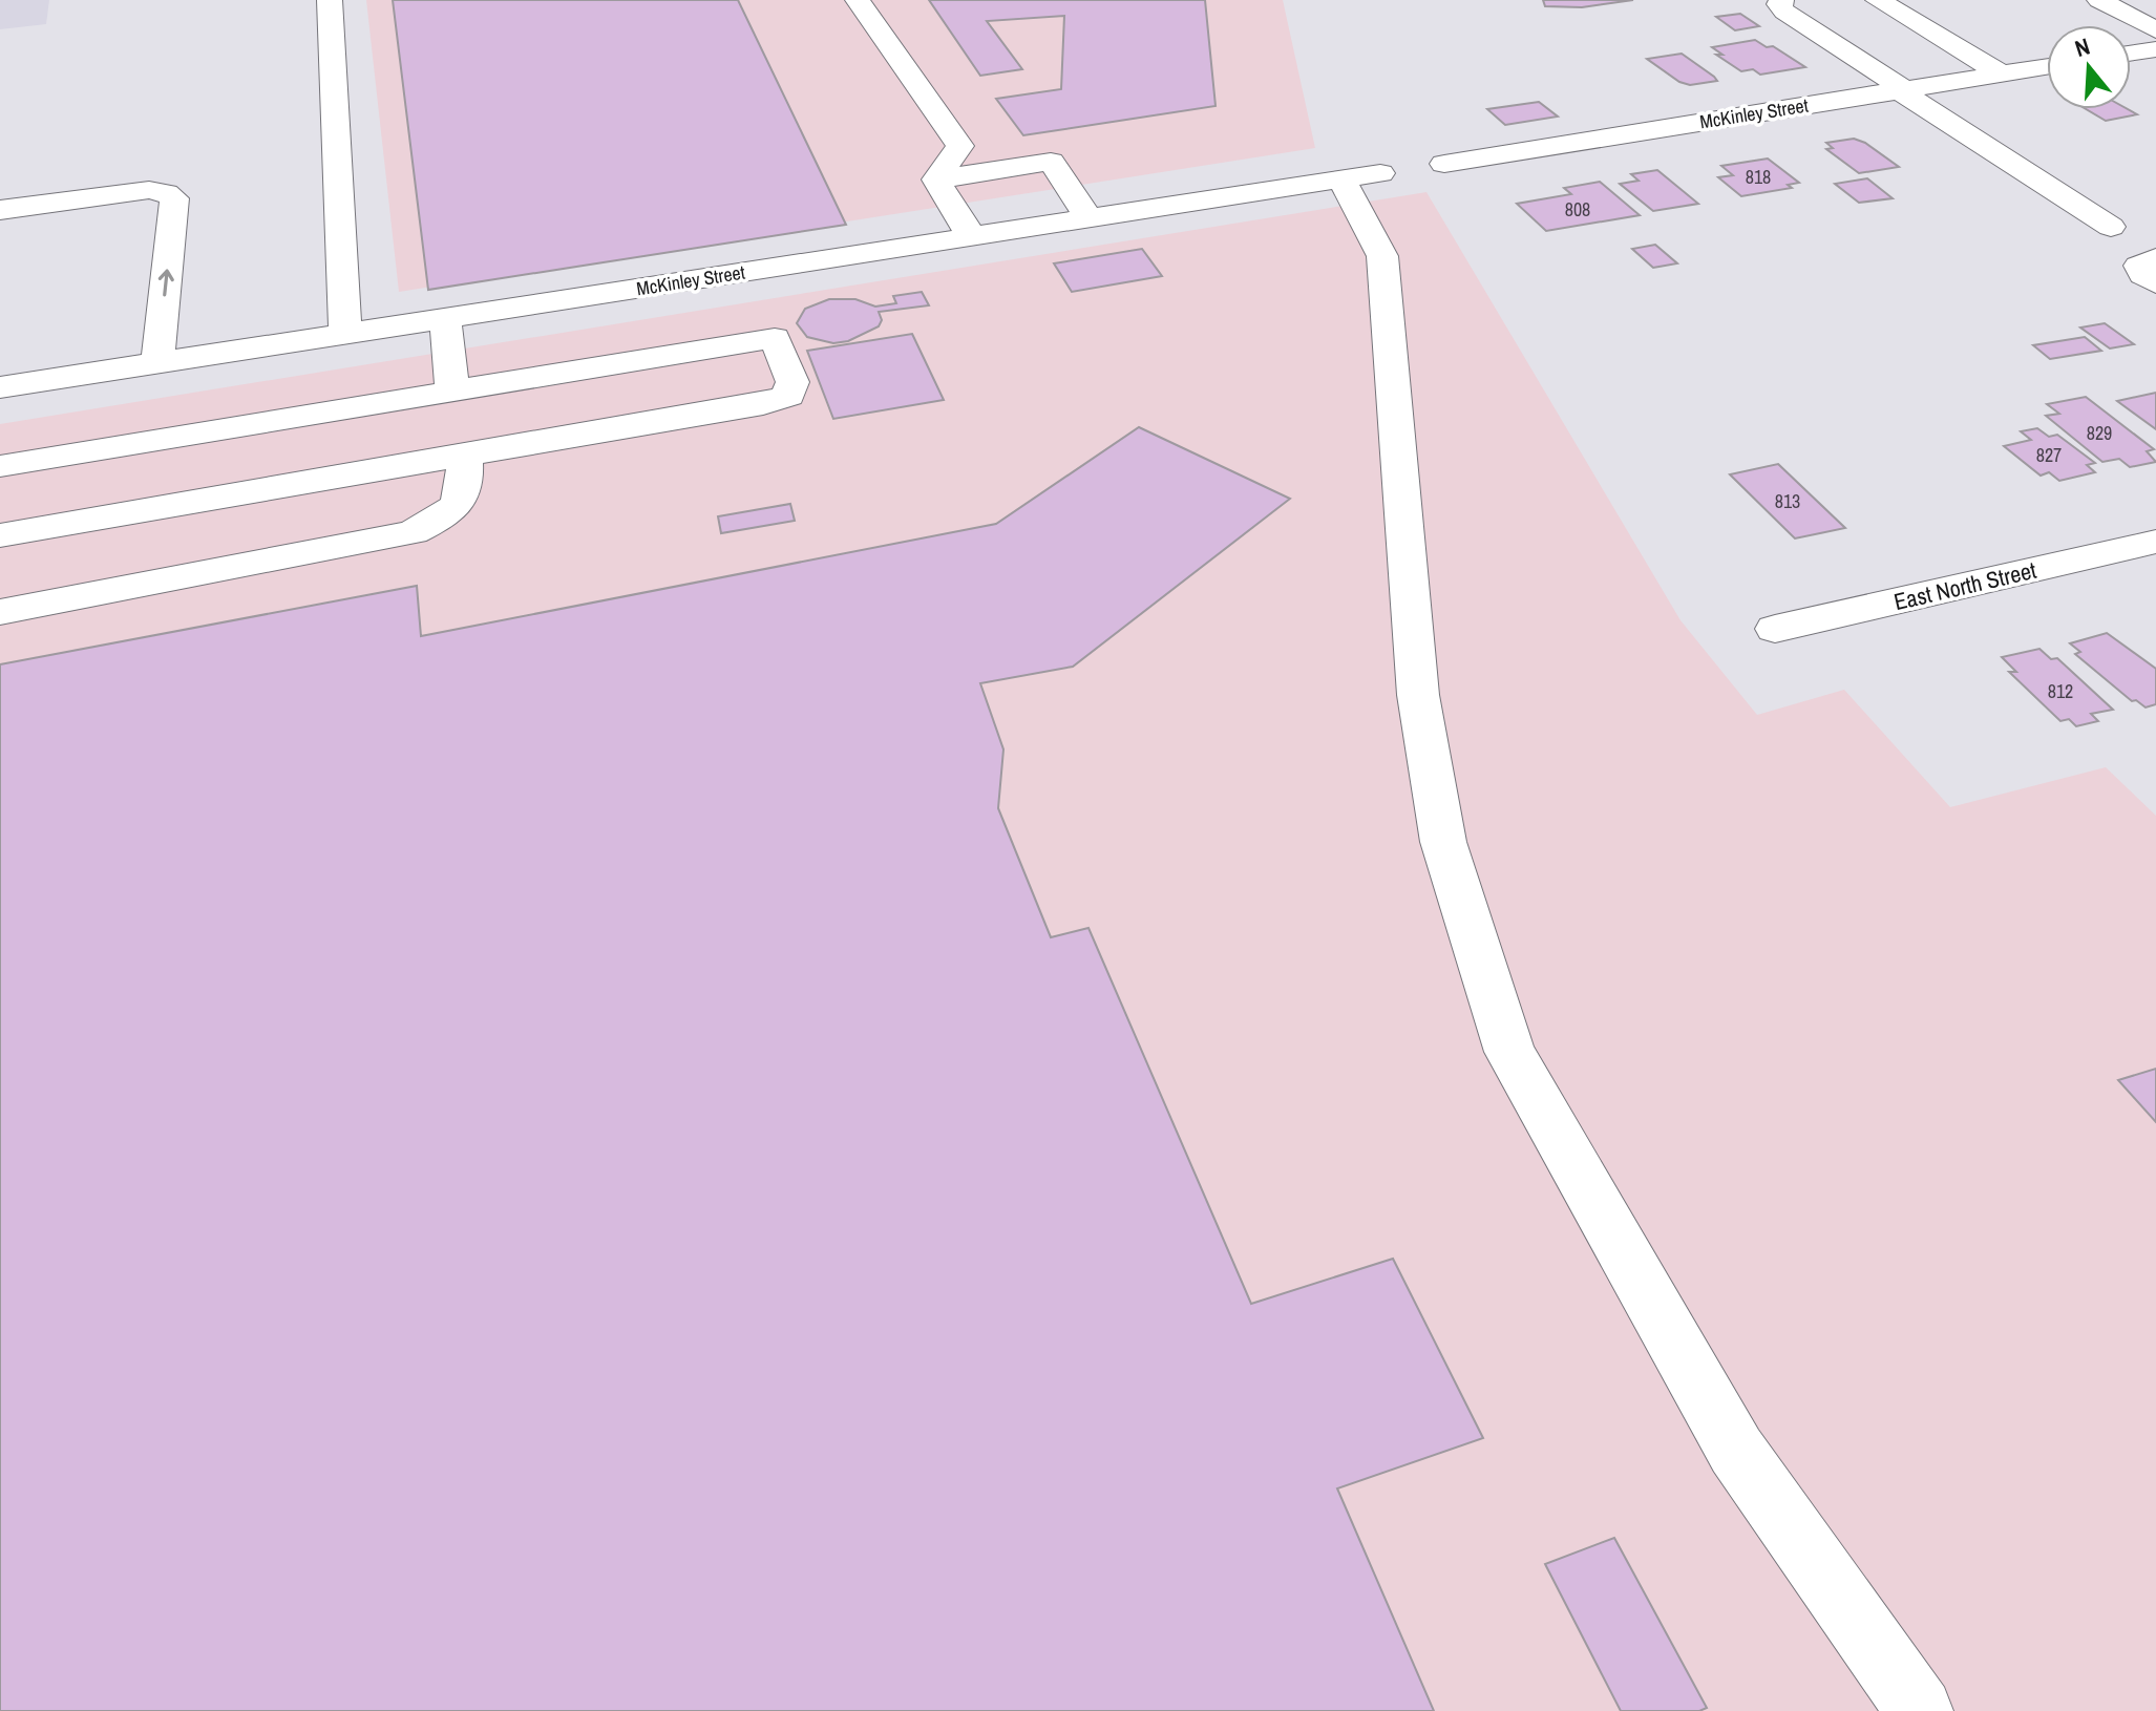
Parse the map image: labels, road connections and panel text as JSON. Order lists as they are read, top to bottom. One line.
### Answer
{"streets":{"street":["McKinley Street","East North Street"]},"house_numbers":["818","808","829","827","813","812"],"north":"top"}
